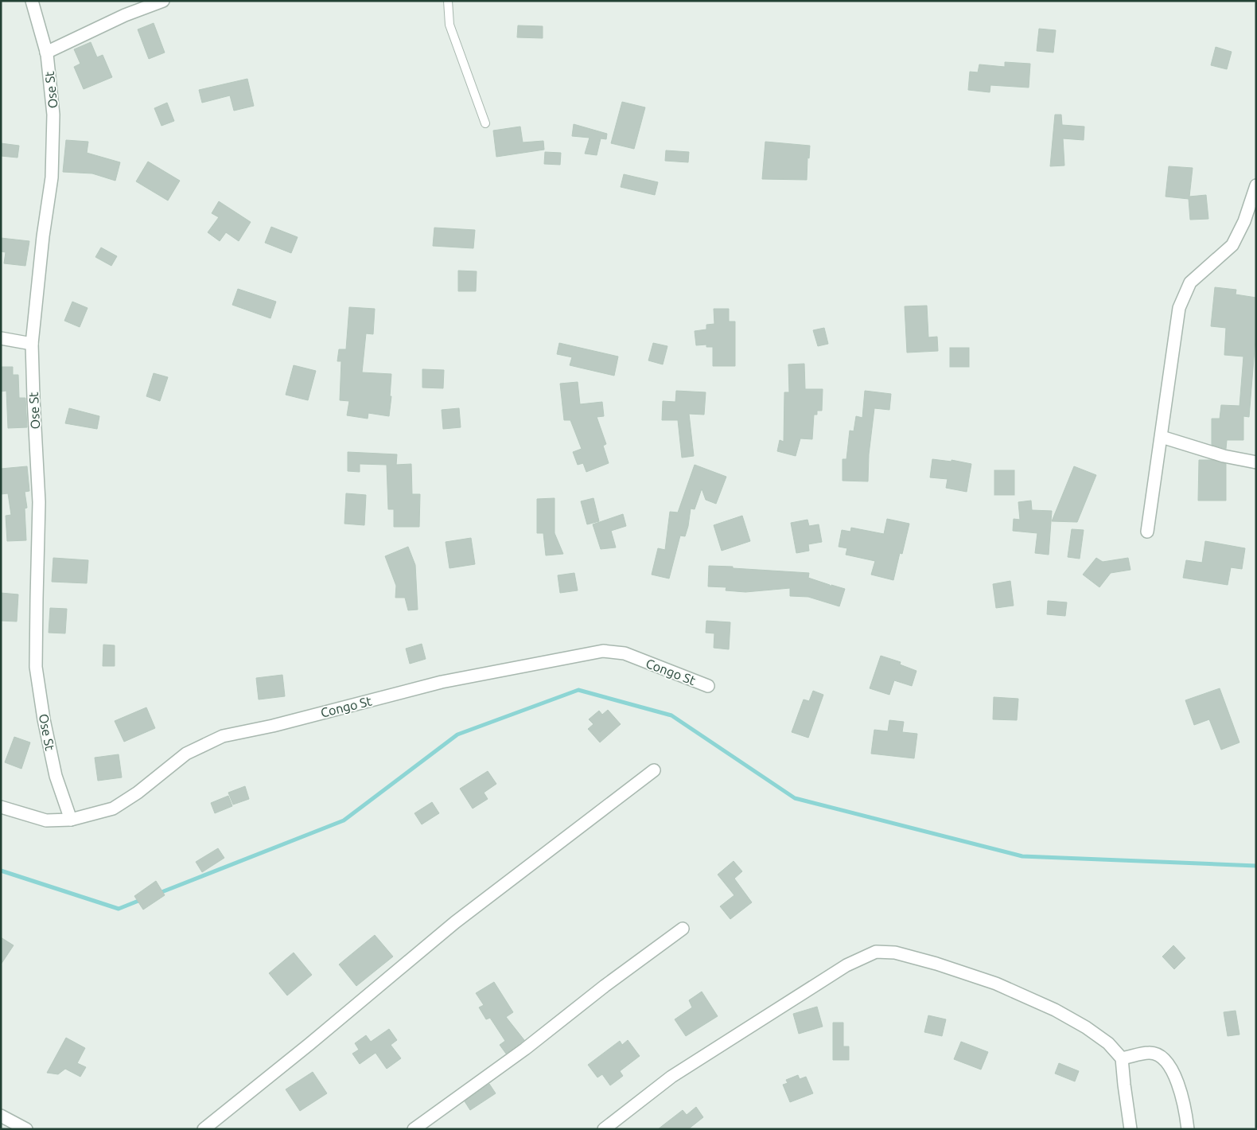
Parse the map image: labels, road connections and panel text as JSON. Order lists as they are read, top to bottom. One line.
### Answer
{"streets":{"street":["Ose St","Congo St"]},"crossings":[["Ose St","Congo St"]]}
